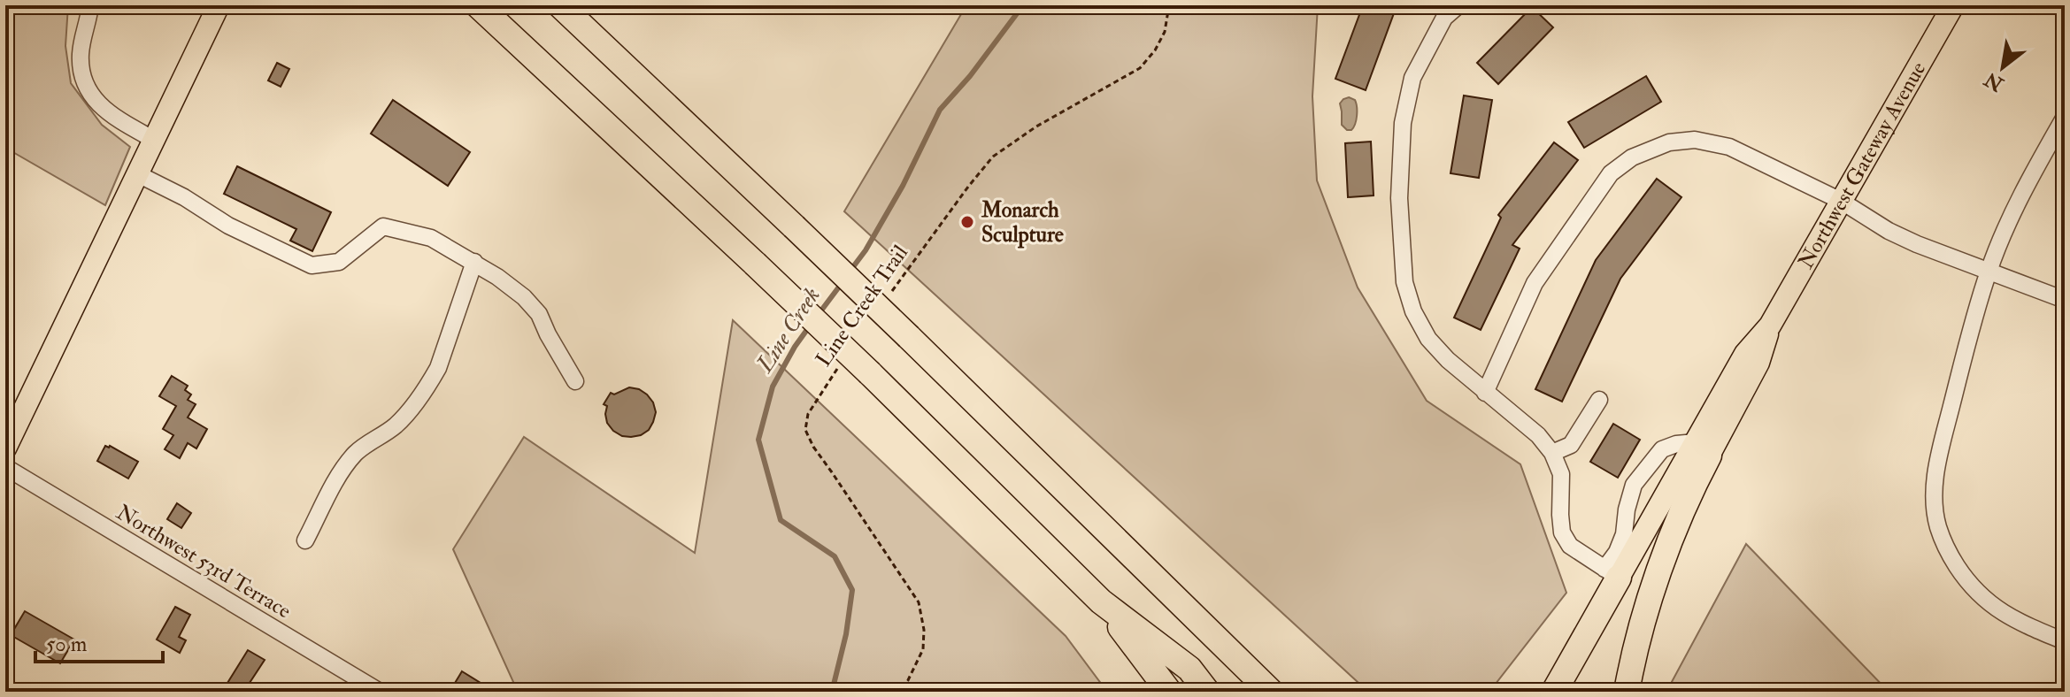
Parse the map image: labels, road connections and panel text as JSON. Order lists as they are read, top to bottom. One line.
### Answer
{"streets":{"main road":["Northwest Gateway Avenue"],"street":["Northwest 53rd Terrace"],"path":["Line Creek Trail"]},"water":["Line Creek"],"places":["Monarch Sculpture"],"scale_bar":"50 m","north":"bottom left"}
